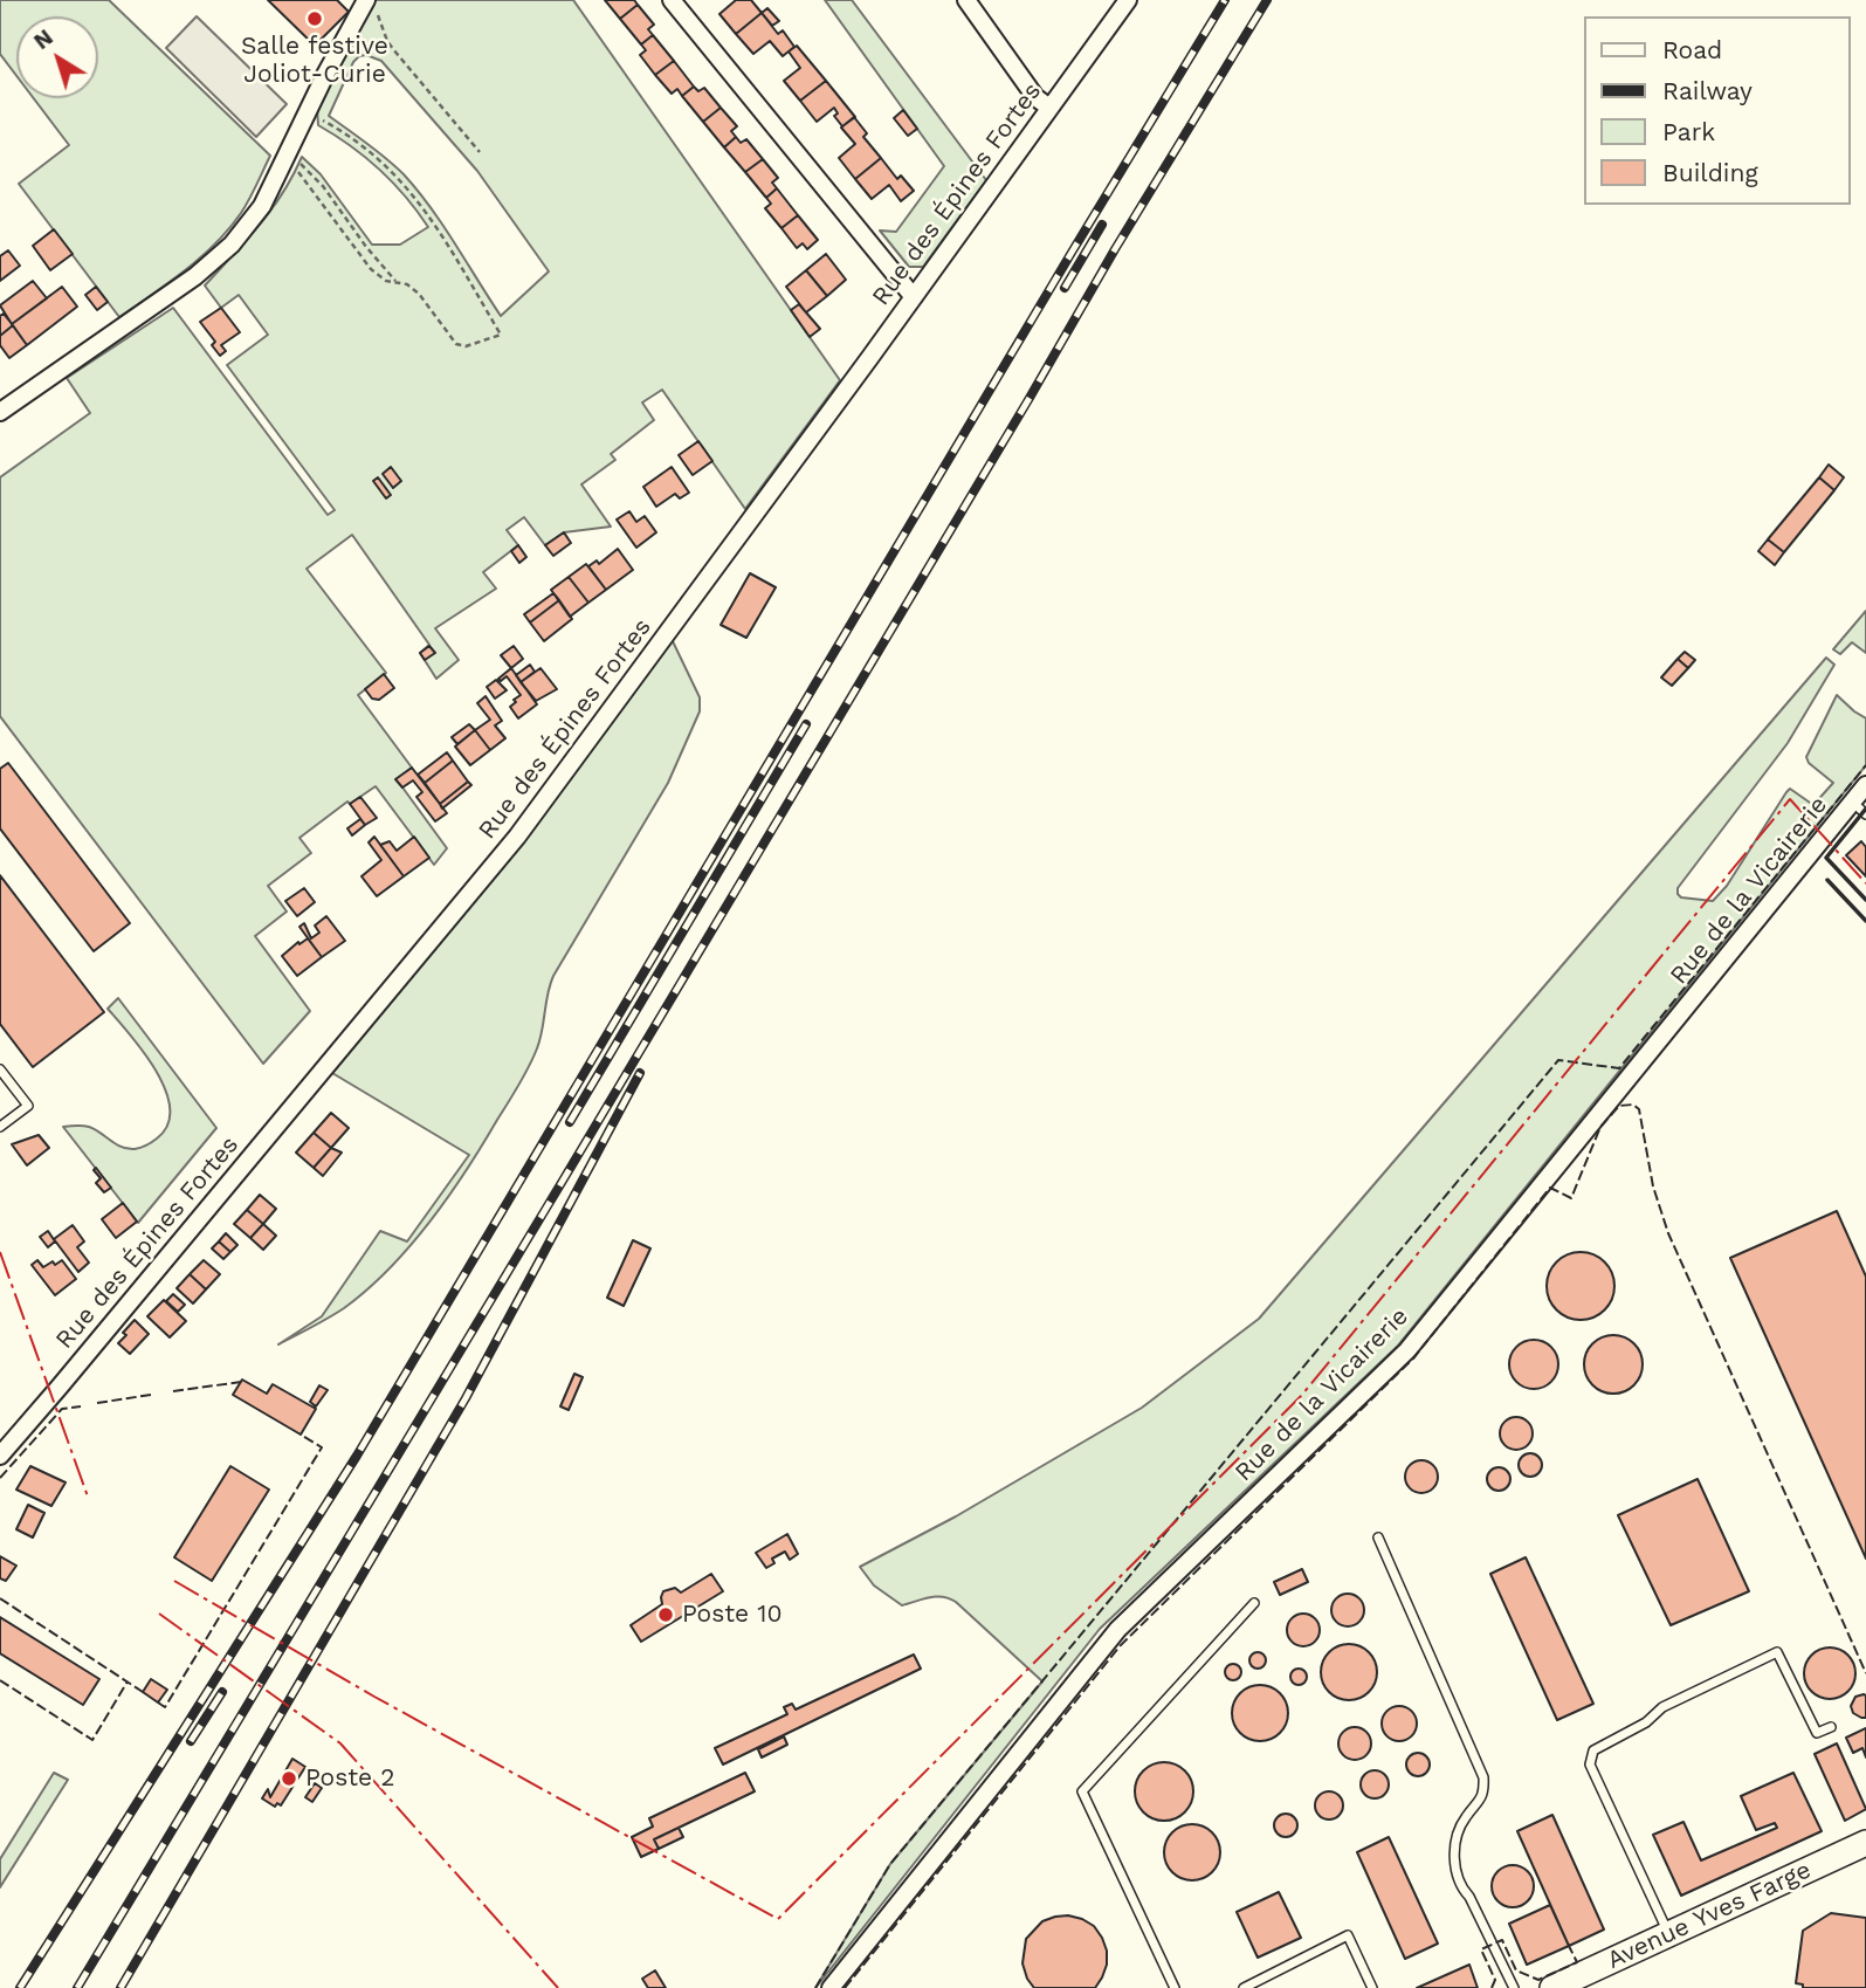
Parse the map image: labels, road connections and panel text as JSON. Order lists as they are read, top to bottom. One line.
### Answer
{"streets":{"street":["Rue des Épines Fortes","Rue de la Vicairerie","Avenue Yves Farge"]},"places":["Salle festive Joliot-Curie","Poste 10","Poste 2"],"legend":["Road","Railway","Park","Building"],"north":"top left"}
